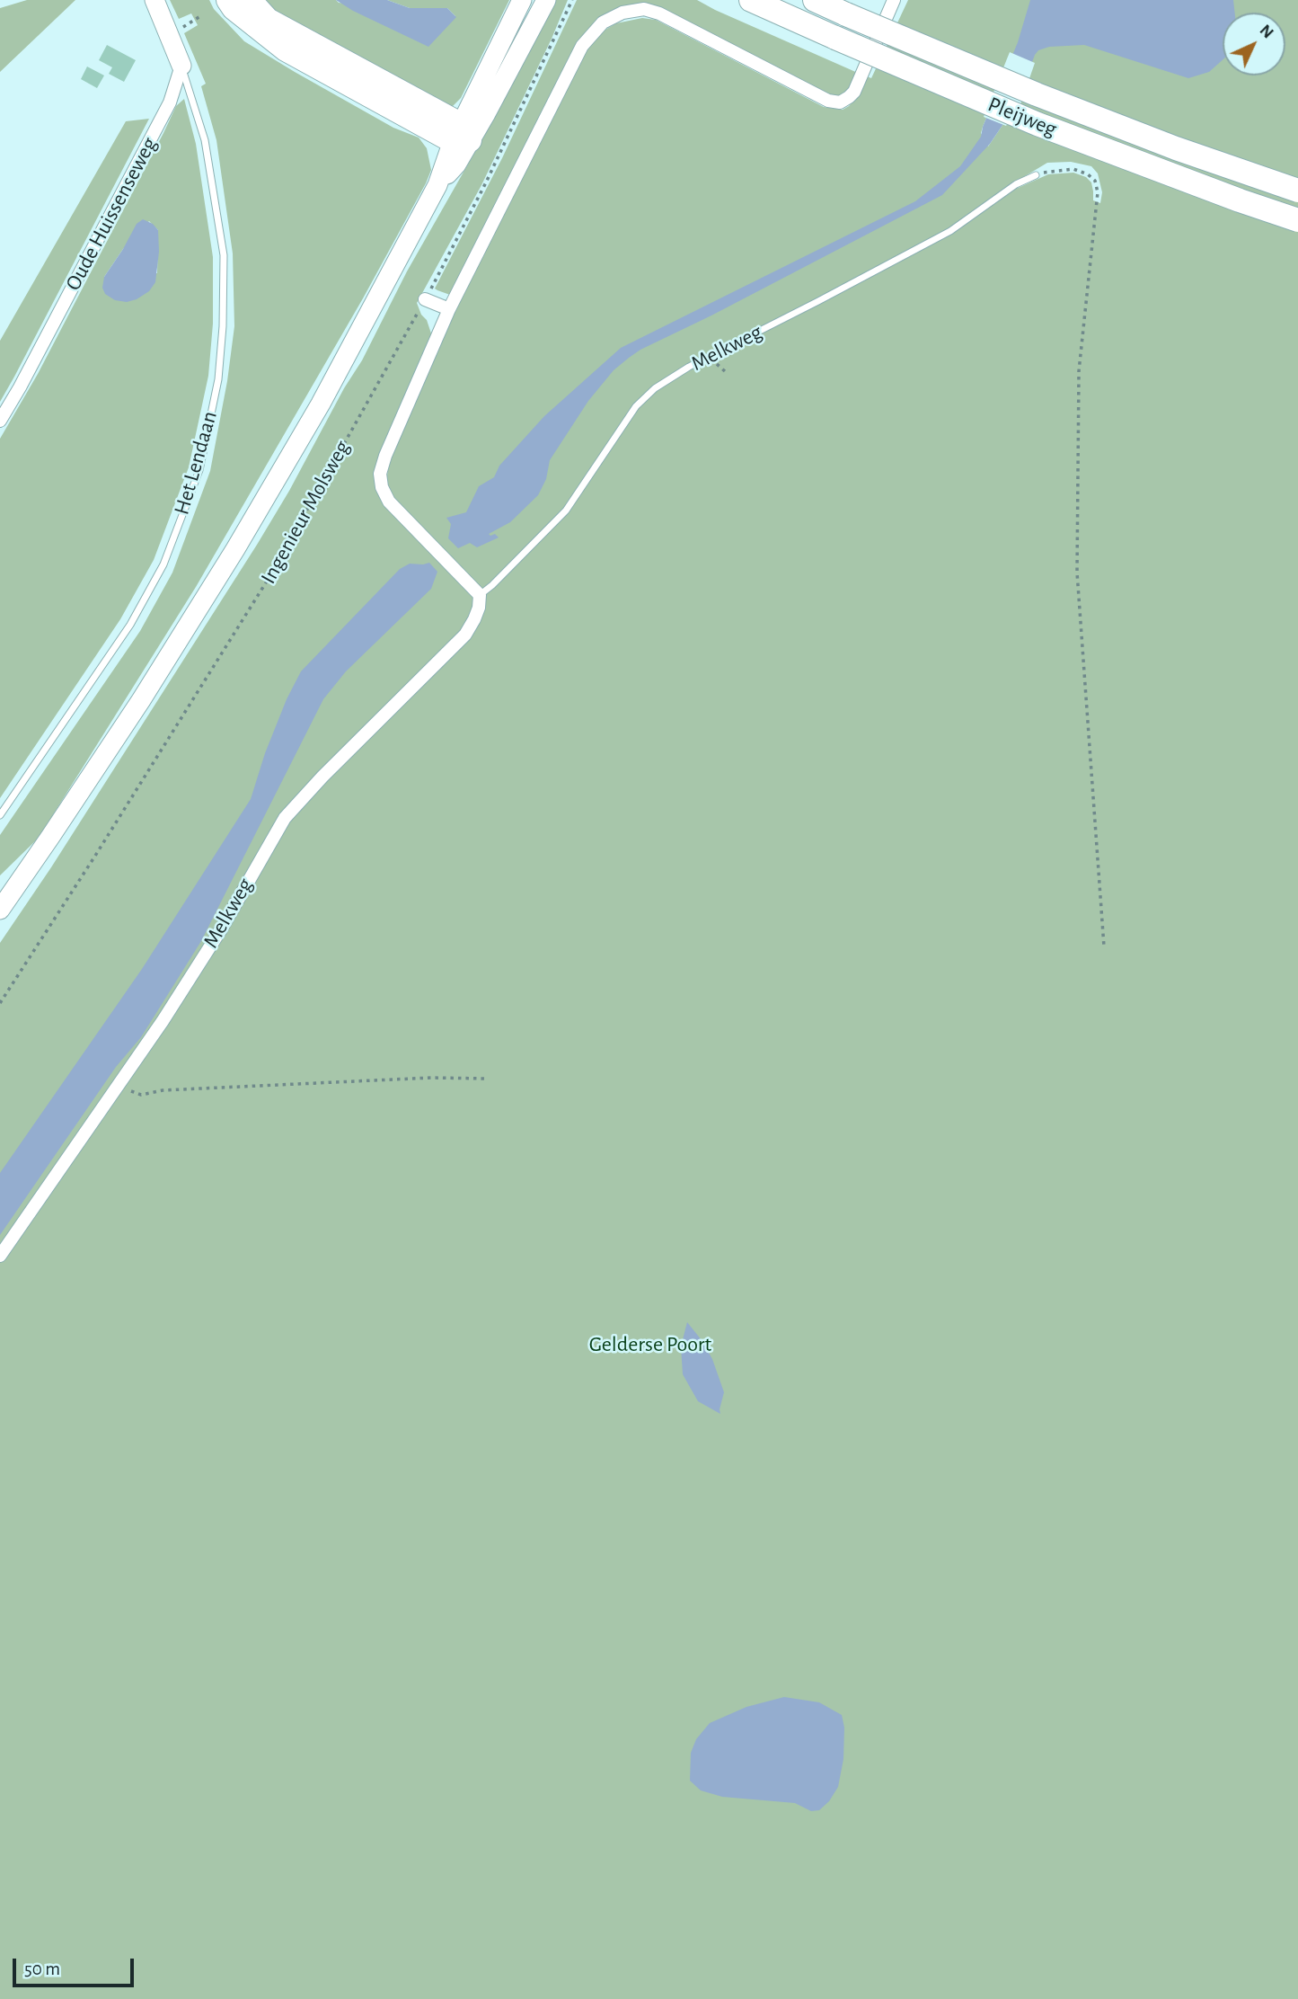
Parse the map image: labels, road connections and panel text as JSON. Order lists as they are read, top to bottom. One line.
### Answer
{"streets":{"highway":["Pleijweg"],"main road":["Ingenieur Molsweg"],"street":["Oude Huissenseweg","Melkweg"],"lane":["Het Lendaan"]},"crossings":[["Oude Huissenseweg","Het Lendaan"]],"parks":["Gelderse Poort"],"scale_bar":"50 m","north":"top right"}
